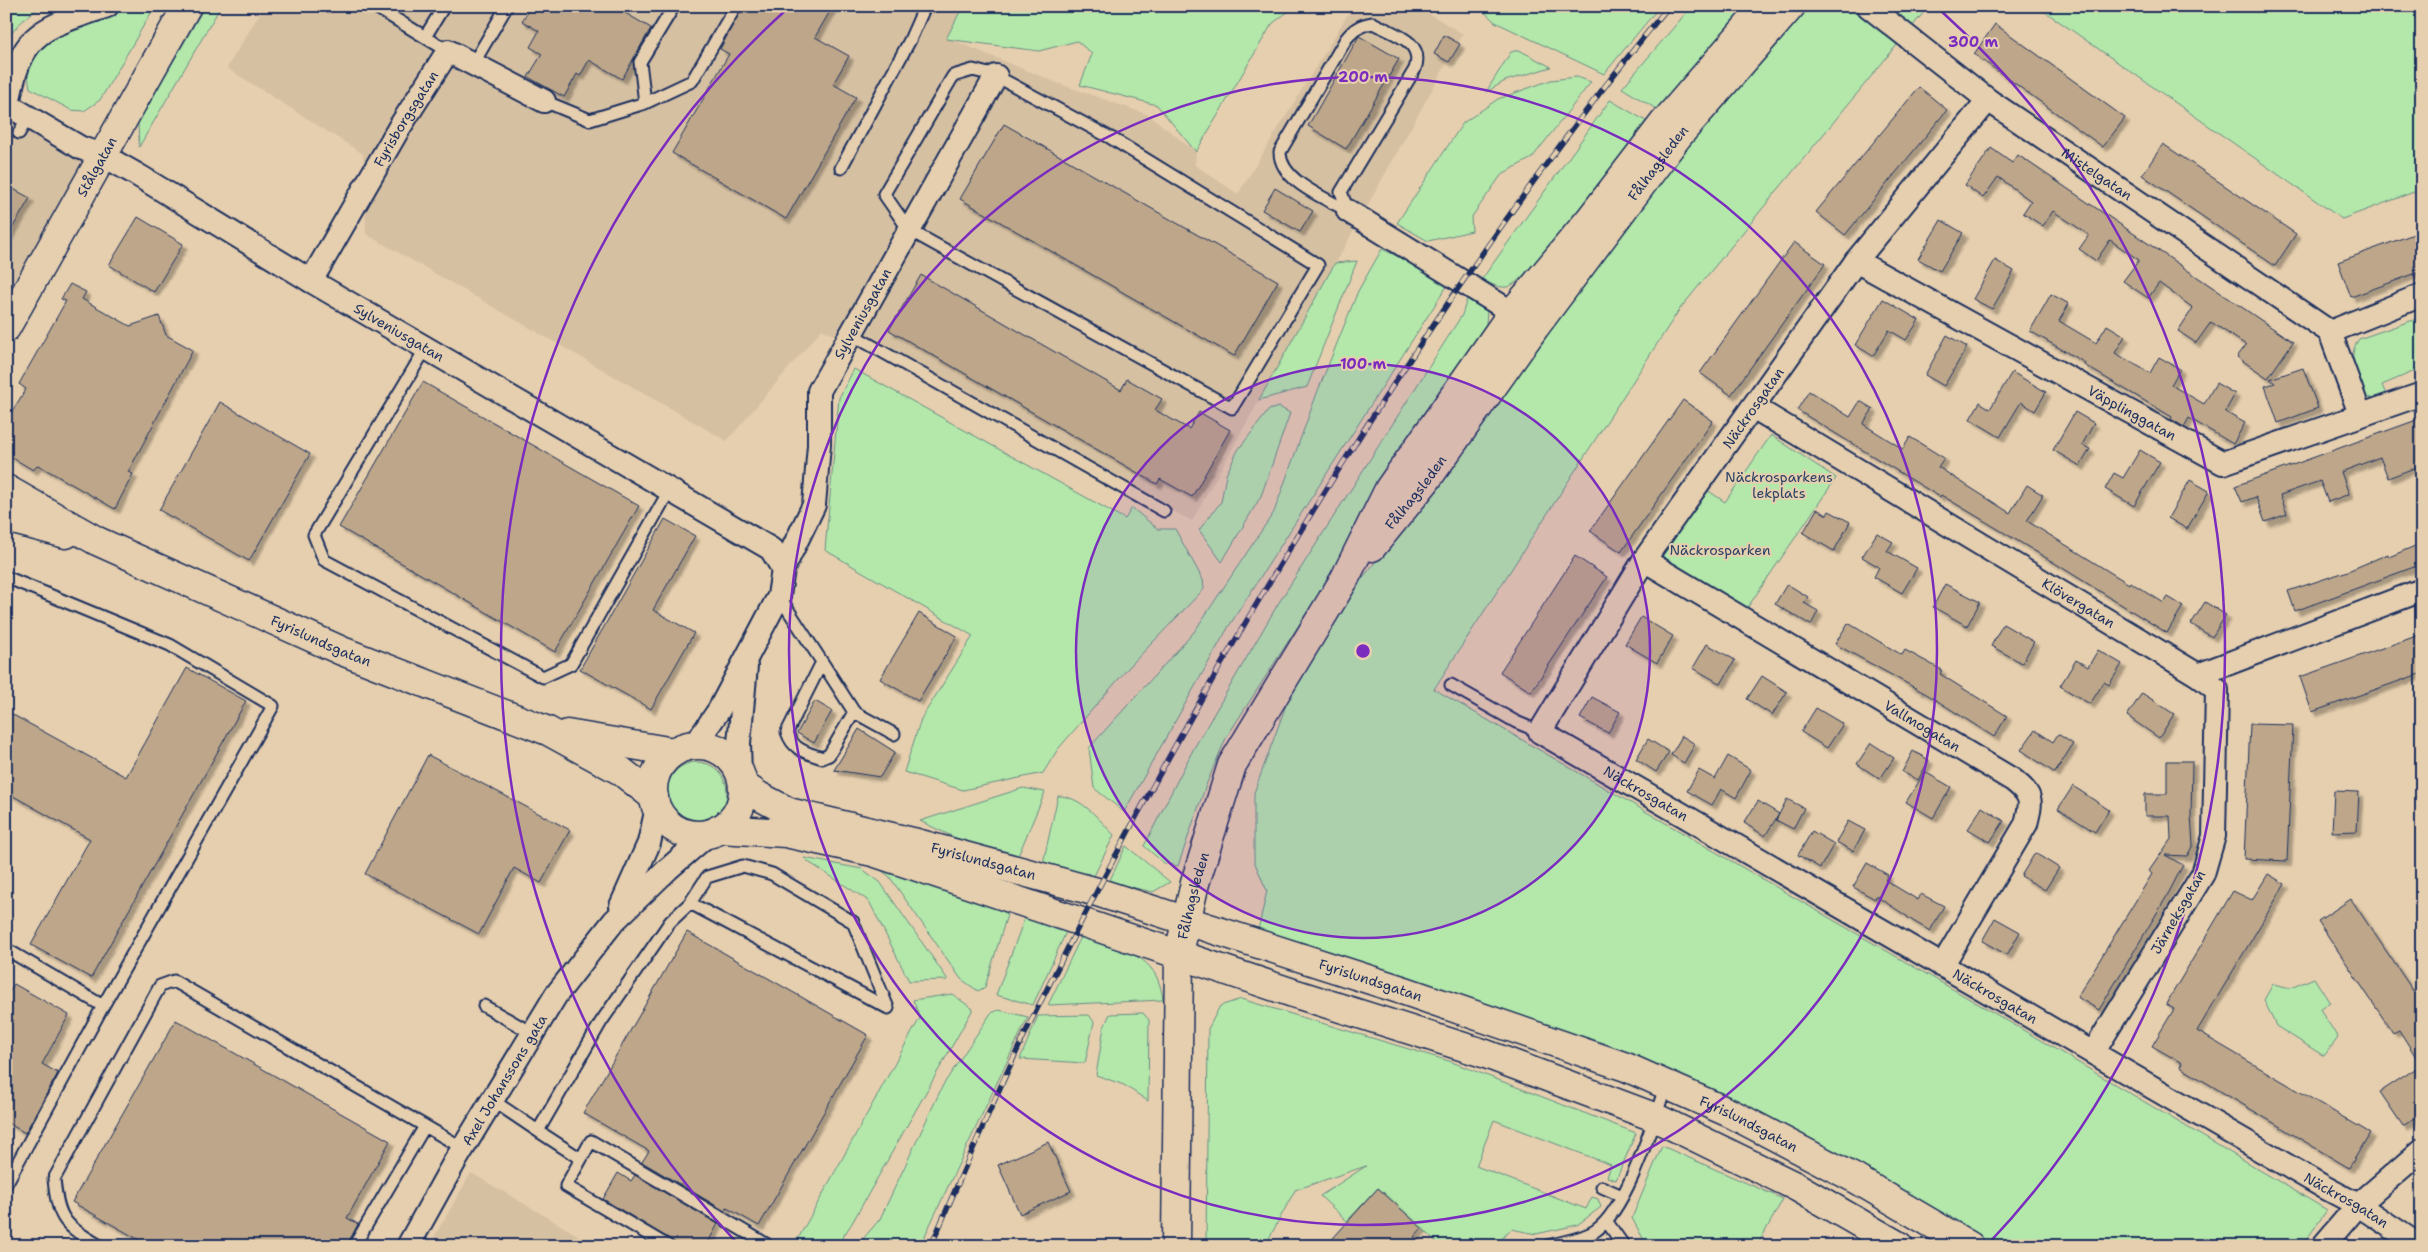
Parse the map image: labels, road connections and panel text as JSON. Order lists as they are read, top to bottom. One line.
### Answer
{"streets":{"main road":["Fålhagsleden","Stålgatan","Fyrislundsgatan"],"street":["Fyrisborgsgatan","Mistelgatan","Sylveniusgatan","Näckrosgatan","Väpplinggatan","Klövergatan","Vallmogatan","Järneksgatan","Axel Johanssons gata"]},"crossings":[["Fyrisborgsgatan","Sylveniusgatan"],["Fålhagsleden","Fyrislundsgatan"],["Stålgatan","Sylveniusgatan"],["Mistelgatan","Näckrosgatan"],["Sylveniusgatan","Fyrislundsgatan"],["Sylveniusgatan","Axel Johanssons gata"],["Näckrosgatan","Väpplinggatan"],["Näckrosgatan","Klövergatan"],["Näckrosgatan","Vallmogatan"],["Näckrosgatan","Järneksgatan"],["Klövergatan","Järneksgatan"],["Fyrislundsgatan","Axel Johanssons gata"]],"parks":["Näckrosparkens lekplats","Näckrosparken"],"rings":["300 m","200 m","100 m"]}
